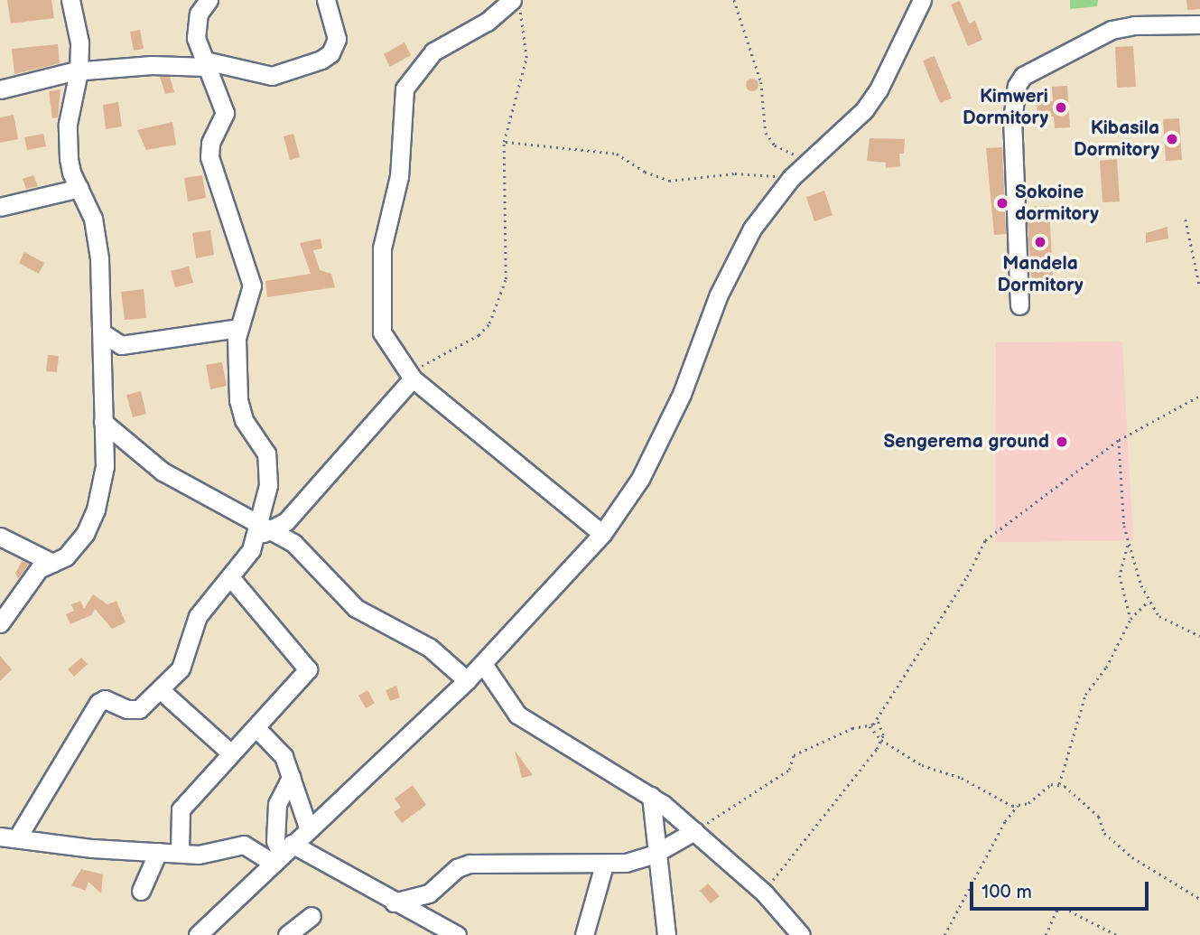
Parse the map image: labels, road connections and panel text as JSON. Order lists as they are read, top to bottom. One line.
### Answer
{"places":["Kimweri Dormitory","Kibasila Dormitory","Sokoine dormitory","Mandela Dormitory","Sengerema ground"],"scale_bar":"100 m"}
